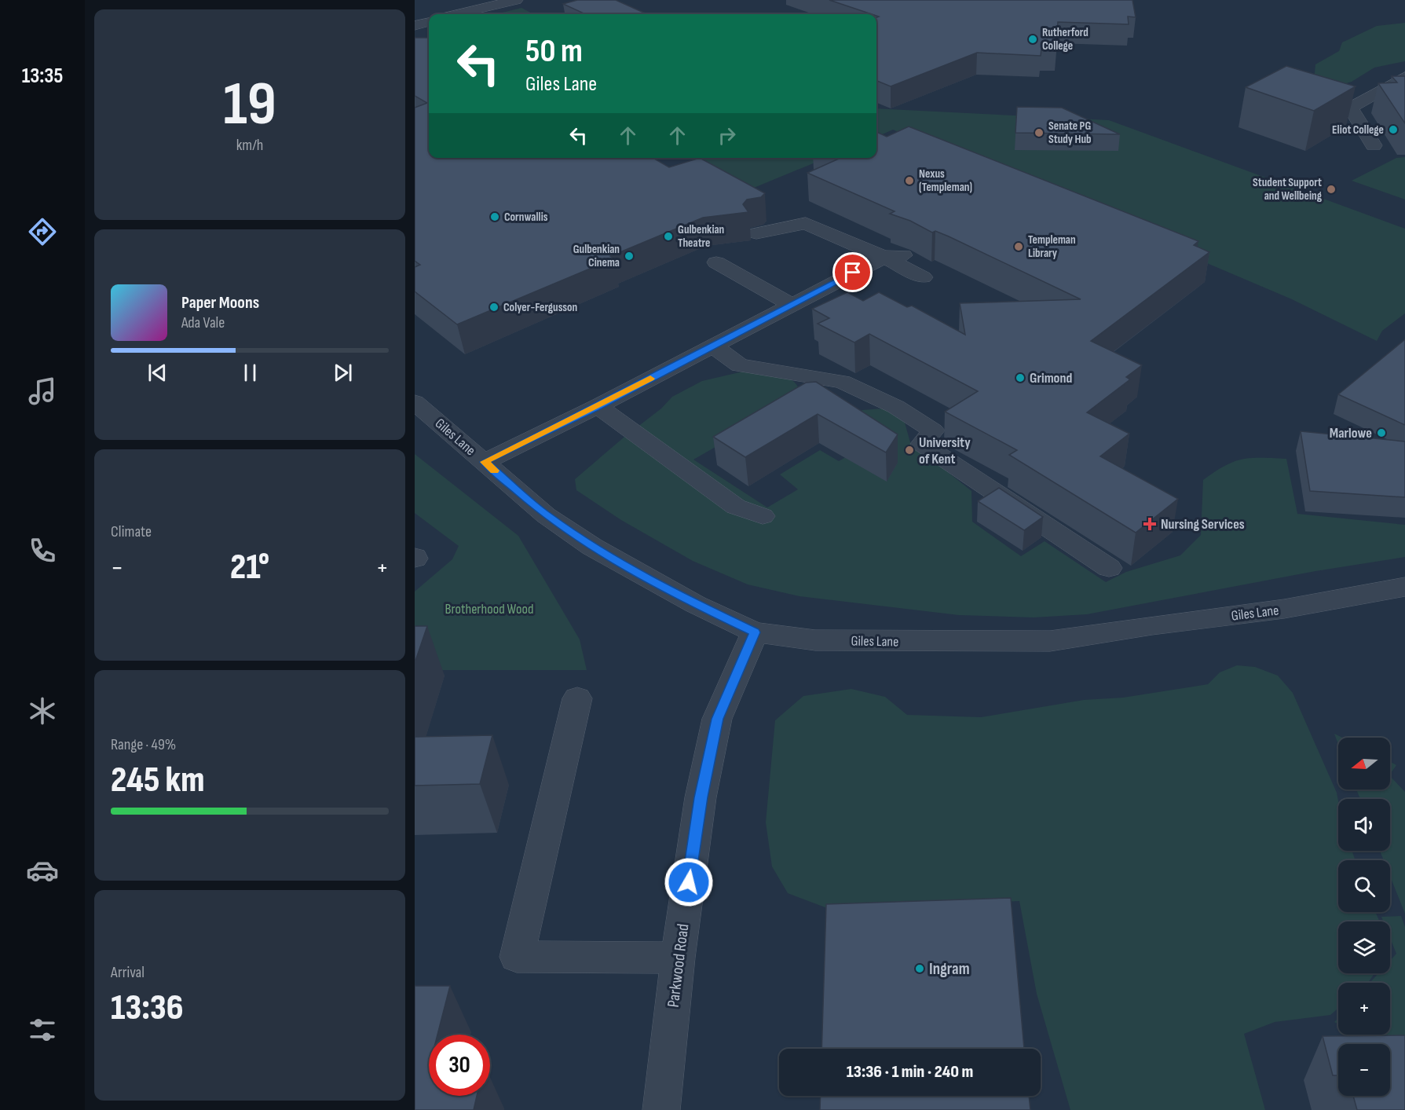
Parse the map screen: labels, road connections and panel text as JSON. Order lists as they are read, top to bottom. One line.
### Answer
{"streets":{"street":["Giles Lane","Parkwood Road"]},"crossings":[["Giles Lane","Parkwood Road"]],"parks":["Brotherhood Wood"],"places":{"other":["Rutherford College","Eliot College","Senate PG Study Hub","Nexus (Templeman)","Student Support and Wellbeing","Cornwallis","Gulbenkian Theatre","Templeman Library","Gulbenkian Cinema","Colyer-Fergusson","Grimond","Marlowe","University of Kent","Ingram"],"health":["Nursing Services"]},"north":"left","page":{"tabs":"13:35","tile":[["19","km/h"],"Climate",["Range · 49%","245 km"],["Arrival","13:36"]],"turn":["50 m","Giles Lane"],"song":["Paper Moons","Ada Vale"],"heat":["−","21°","+"],"map_buttons":["+","−"],"limit":"30","trip":"13:36 · 1 min · 240 m"}}
